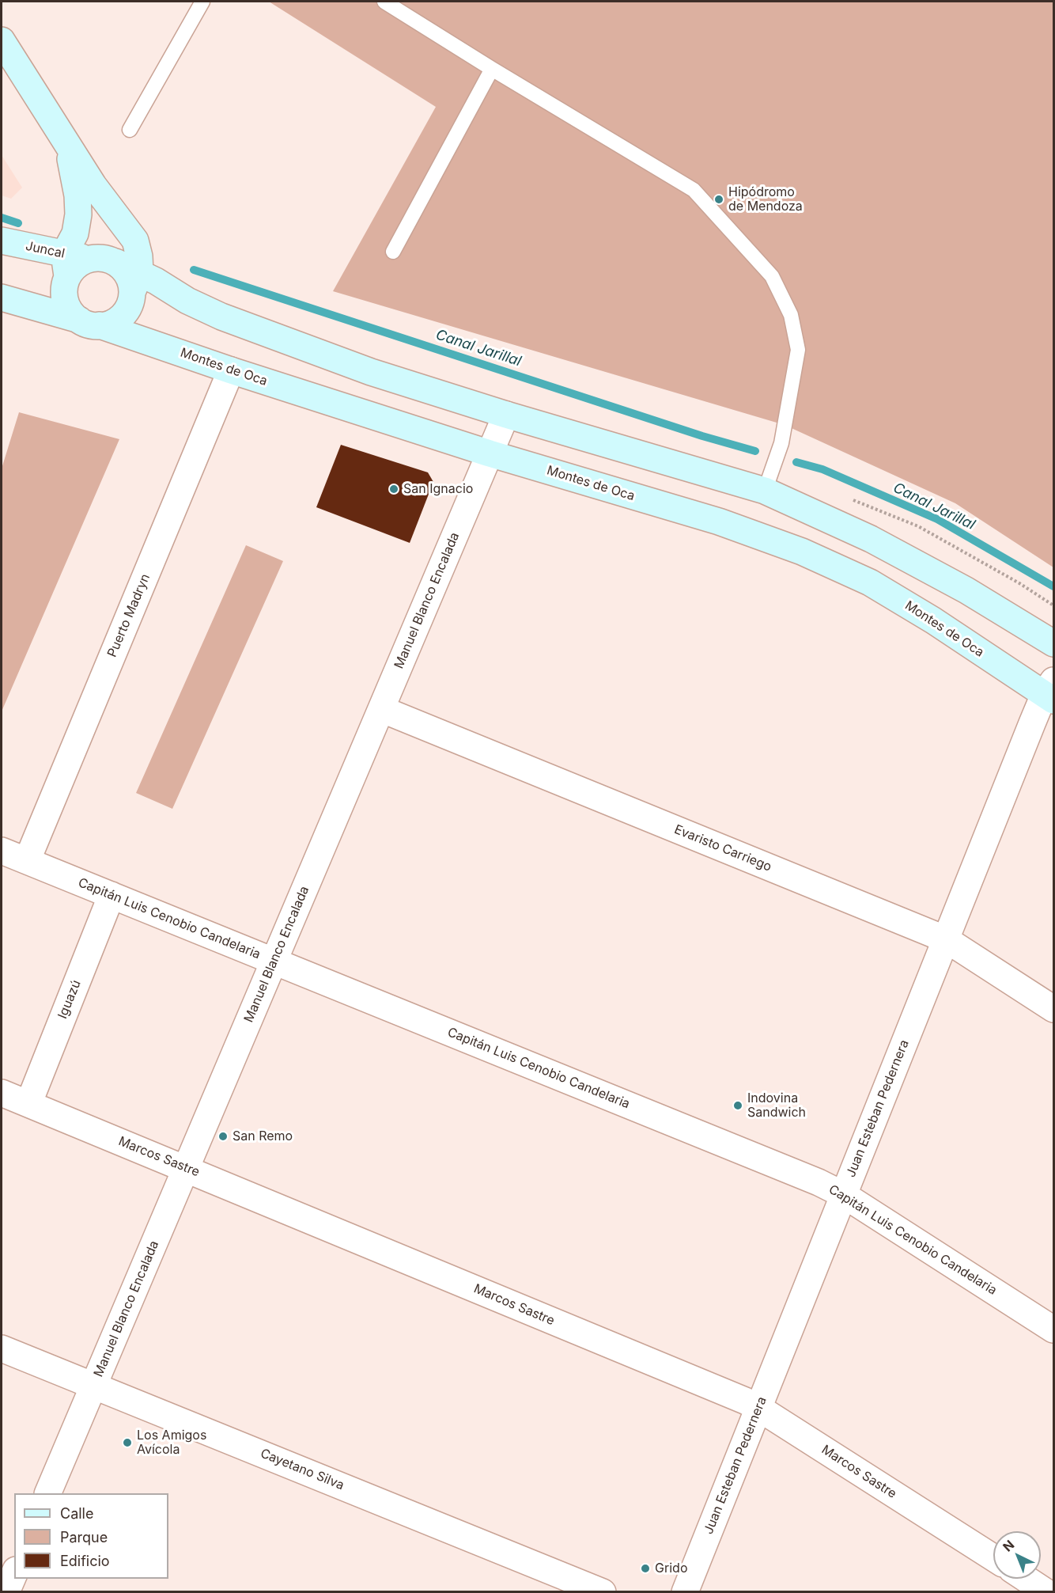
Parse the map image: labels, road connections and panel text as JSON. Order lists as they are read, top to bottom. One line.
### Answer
{"streets":{"main road":["Juncal","Montes de Oca"],"street":["Manuel Blanco Encalada","Puerto Madryn","Evaristo Carriego","Capitán Luis Cenobio Candelaria","Iguazú","Juan Esteban Pedernera","Marcos Sastre","Cayetano Silva"]},"crossings":[["Juncal","Montes de Oca"],["Montes de Oca","Manuel Blanco Encalada"],["Montes de Oca","Puerto Madryn"],["Montes de Oca","Juan Esteban Pedernera"],["Manuel Blanco Encalada","Evaristo Carriego"],["Manuel Blanco Encalada","Capitán Luis Cenobio Candelaria"],["Manuel Blanco Encalada","Marcos Sastre"],["Manuel Blanco Encalada","Cayetano Silva"],["Puerto Madryn","Capitán Luis Cenobio Candelaria"],["Evaristo Carriego","Juan Esteban Pedernera"],["Capitán Luis Cenobio Candelaria","Iguazú"],["Capitán Luis Cenobio Candelaria","Juan Esteban Pedernera"],["Iguazú","Marcos Sastre"],["Juan Esteban Pedernera","Marcos Sastre"]],"water":["Canal Jarillal"],"places":["Hipódromo de Mendoza","San Ignacio","Indovina Sandwich","San Remo","Los Amigos Avícola","Grido"],"legend":["Calle","Parque","Edificio"],"north":"top left"}
